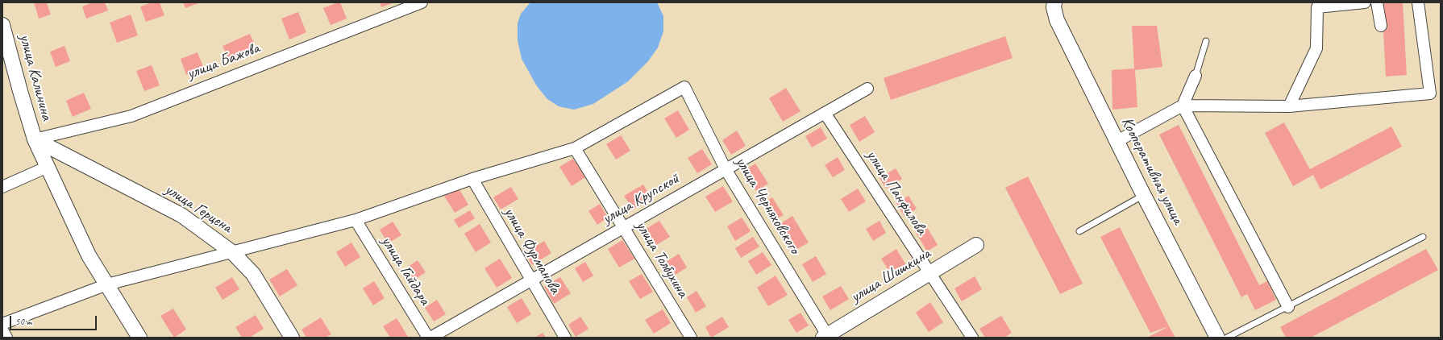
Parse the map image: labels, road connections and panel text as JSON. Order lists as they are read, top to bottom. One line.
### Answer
{"streets":{"street":["улица Бажова","улица Калинина","Кооперативная улица","улица Панфилова","улица Крупской","улица Черняховского","улица Герцена","улица Фурманова","улица Толбухина","улица Гайдара","улица Шишкина"]},"crossings":[["улица Бажова","улица Калинина"],["улица Бажова","улица Герцена"],["улица Калинина","улица Герцена"],["улица Панфилова","улица Крупской"],["улица Панфилова","улица Шишкина"],["улица Крупской","улица Черняховского"],["улица Крупской","улица Фурманова"],["улица Крупской","улица Толбухина"],["улица Черняховского","улица Толбухина"],["улица Черняховского","улица Шишкина"]],"scale_bar":"50 m"}
